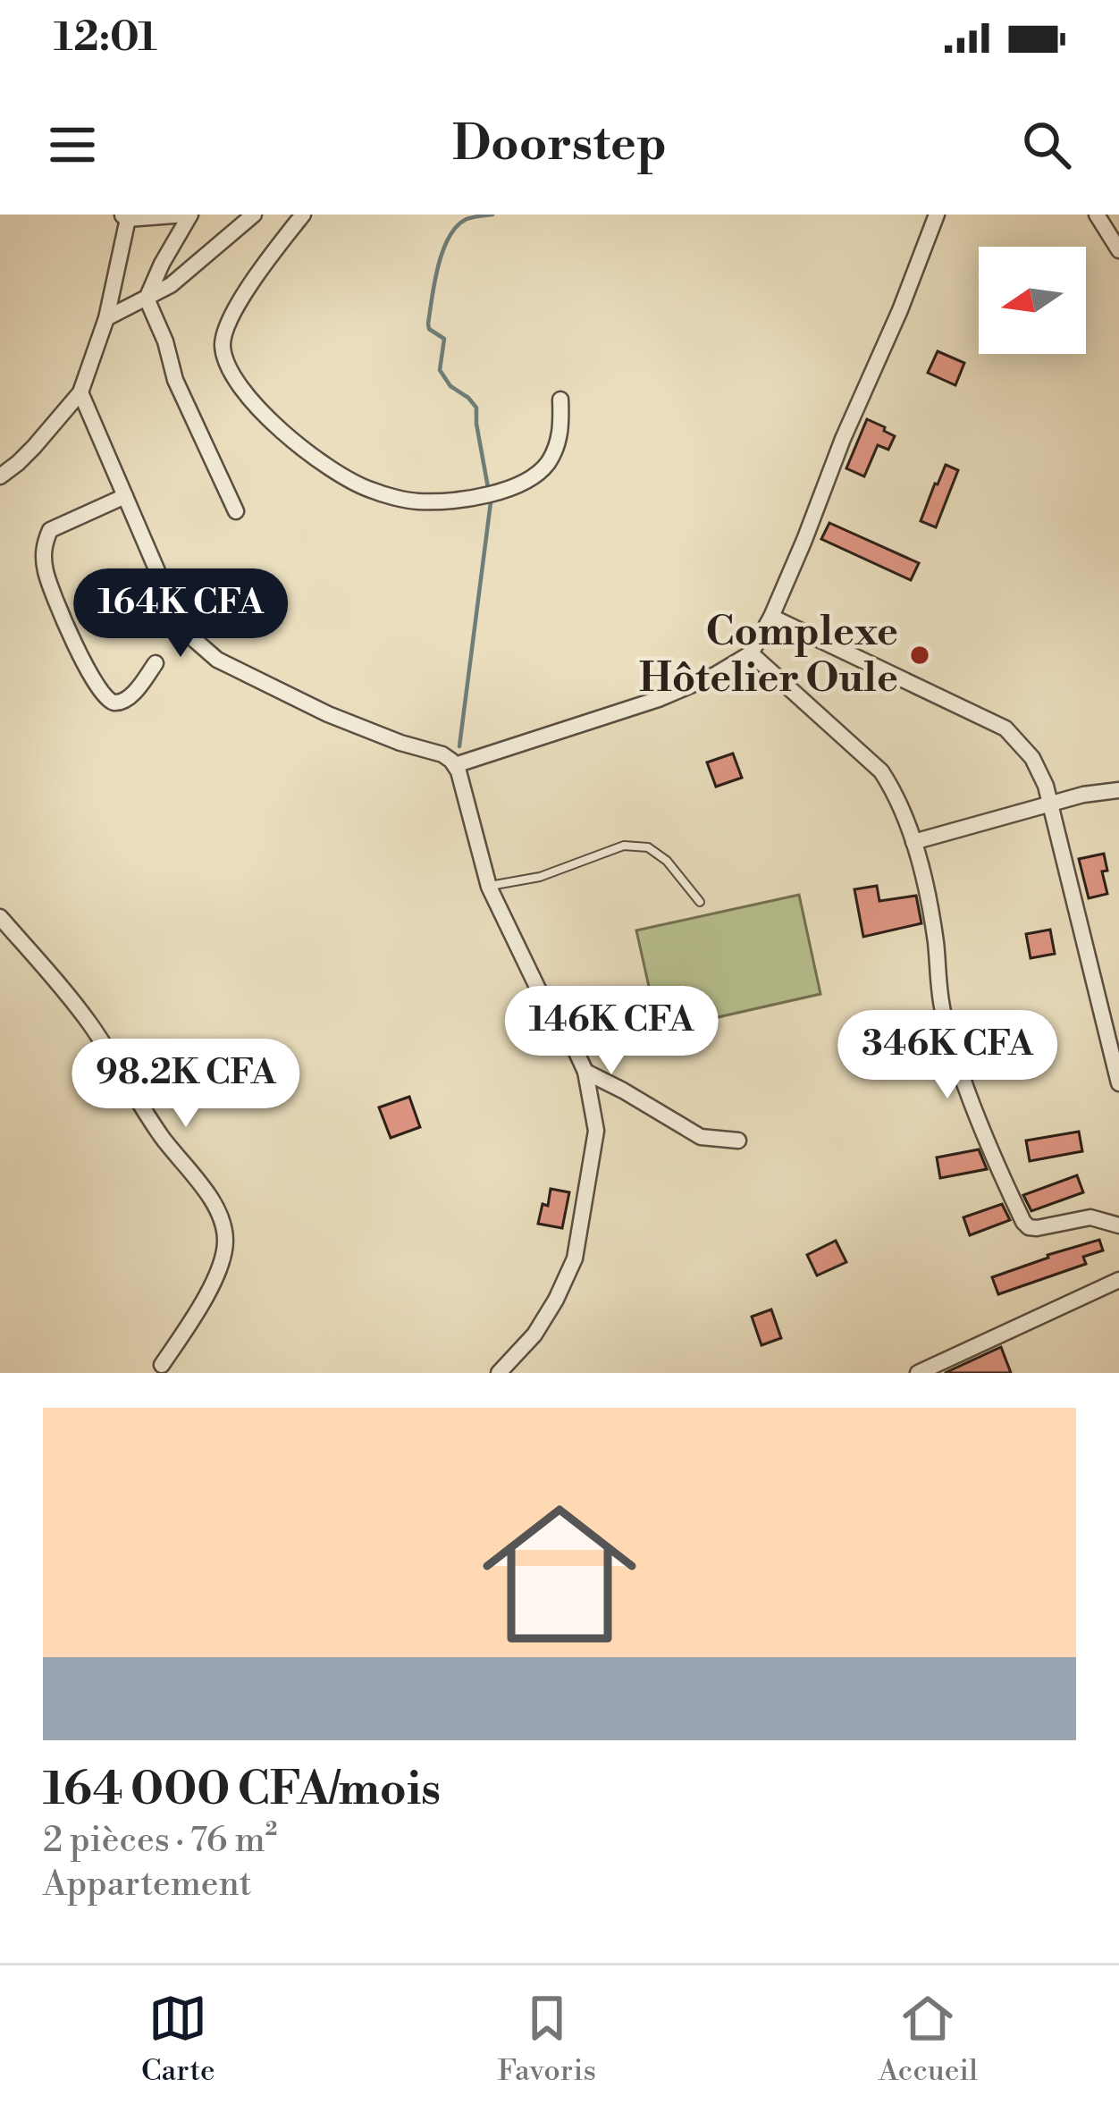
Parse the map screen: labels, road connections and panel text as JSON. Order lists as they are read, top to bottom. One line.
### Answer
{"places":["Complexe Hôtelier Oule"],"north":"left","page":{"status":"12:01","header":"Doorstep","price":["164K CFA","146K CFA","346K CFA","98.2K CFA"],"list":[{"name":"164 000 CFA/mois","note":"2 pièces · 76 m² · Appartement"}],"tabs":["Carte","Favoris","Accueil"]}}
